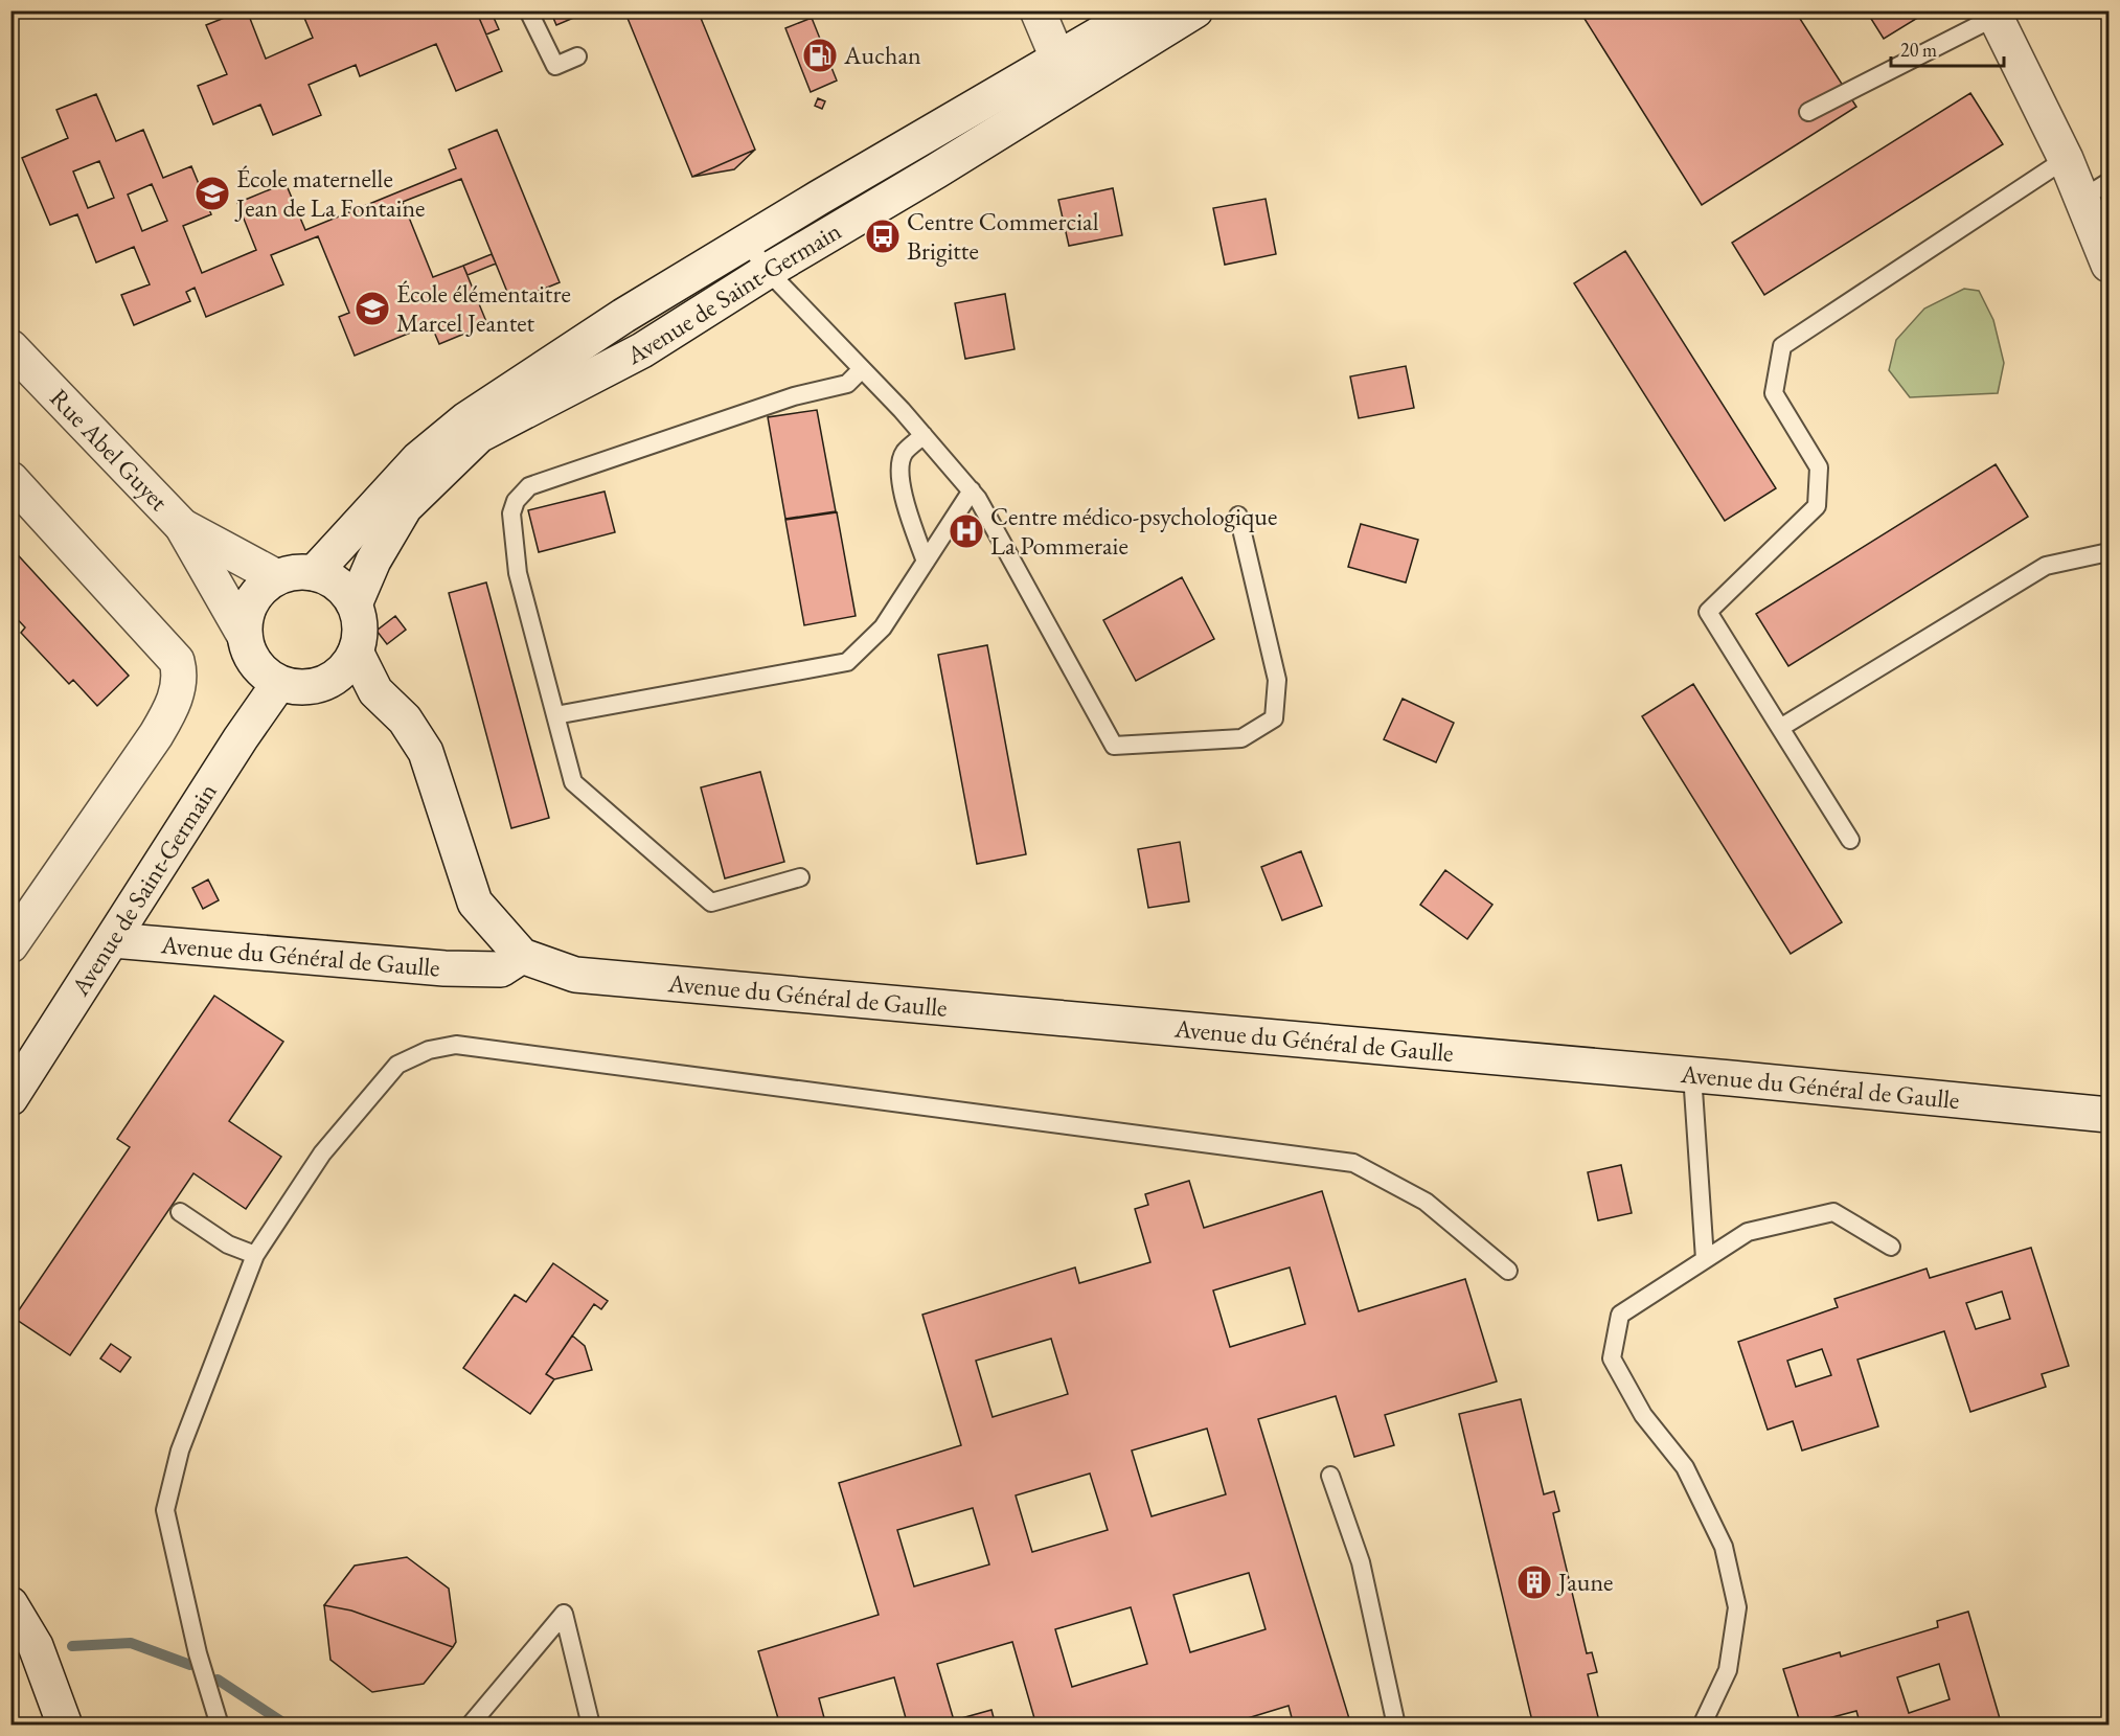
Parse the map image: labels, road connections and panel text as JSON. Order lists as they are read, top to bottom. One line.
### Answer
{"streets":{"street":["Avenue de Saint-Germain","Rue Abel Guyet","Avenue du Général de Gaulle"]},"crossings":[["Avenue de Saint-Germain","Rue Abel Guyet"],["Avenue de Saint-Germain","Avenue du Général de Gaulle"],["Rue Abel Guyet","Avenue du Général de Gaulle"]],"places":{"fuel station":["Auchan"],"school or university":["École maternelle Jean de La Fontaine","École élémentaitre Marcel Jeantet"],"bus stop":["Centre Commercial Brigitte"],"hospital":["Centre médico-psychologique La Pommeraie"],"building":["Jaune"]},"scale_bar":"20 m"}
